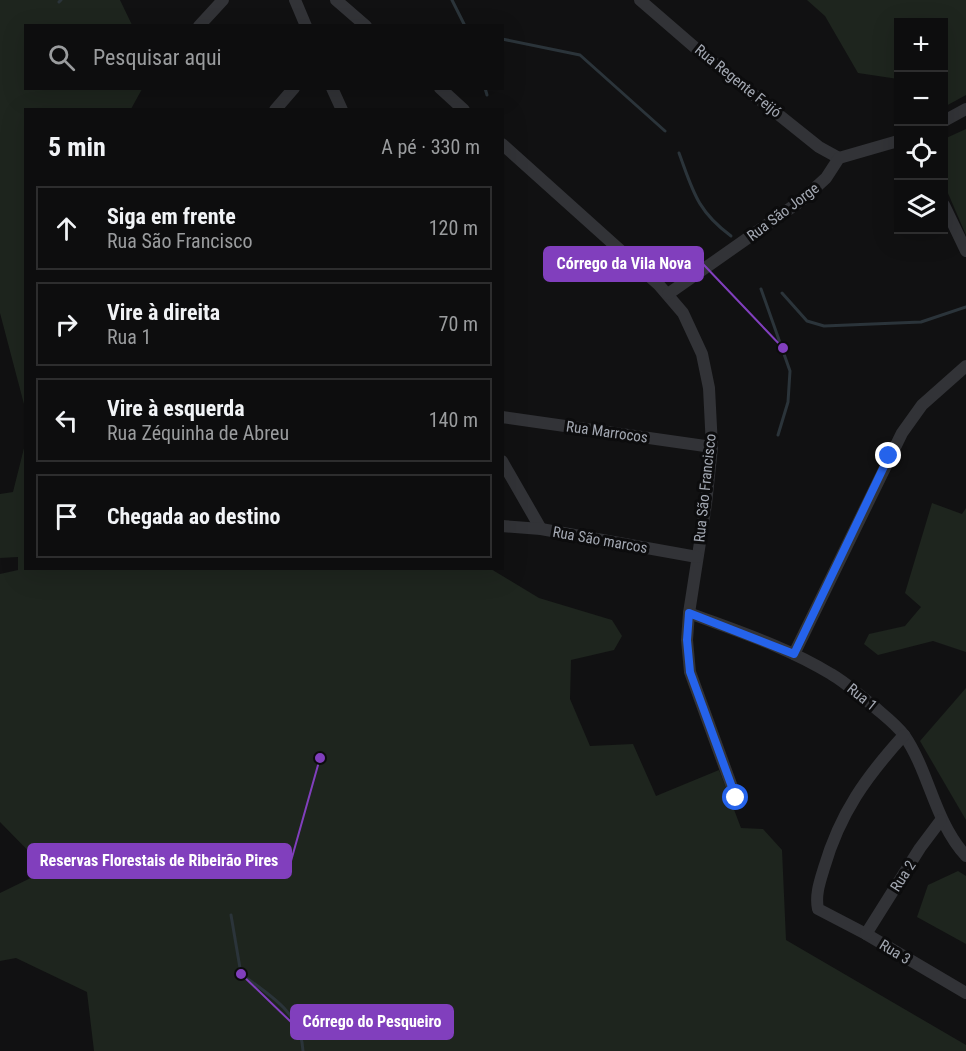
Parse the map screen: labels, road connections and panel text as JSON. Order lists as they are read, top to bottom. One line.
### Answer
{"streets":{"street":["Rua Regente Feijó","Rua São Jorge","Rua Marrocos","Rua São Francisco","Rua São marcos","Rua 1","Rua 2","Rua 3"]},"crossings":[["Rua Regente Feijó","Rua São Jorge"],["Rua São Jorge","Rua São Francisco"],["Rua Marrocos","Rua São Francisco"],["Rua São Francisco","Rua São marcos"],["Rua São Francisco","Rua 1"],["Rua 1","Rua 2"],["Rua 1","Rua 3"],["Rua 2","Rua 3"]],"places":["Córrego da Vila Nova","Reservas Florestais de Ribeirão Pires","Córrego do Pesqueiro"],"page":{"map_buttons":["+","−"],"search":"Pesquisar aqui","heading":["5 min","A pé · 330 m"],"list":[["Siga em frente","Rua São Francisco","120 m"],["Vire à direita","Rua 1","70 m"],["Vire à esquerda","Rua Zéquinha de Abreu","140 m"],"Chegada ao destino"]}}
